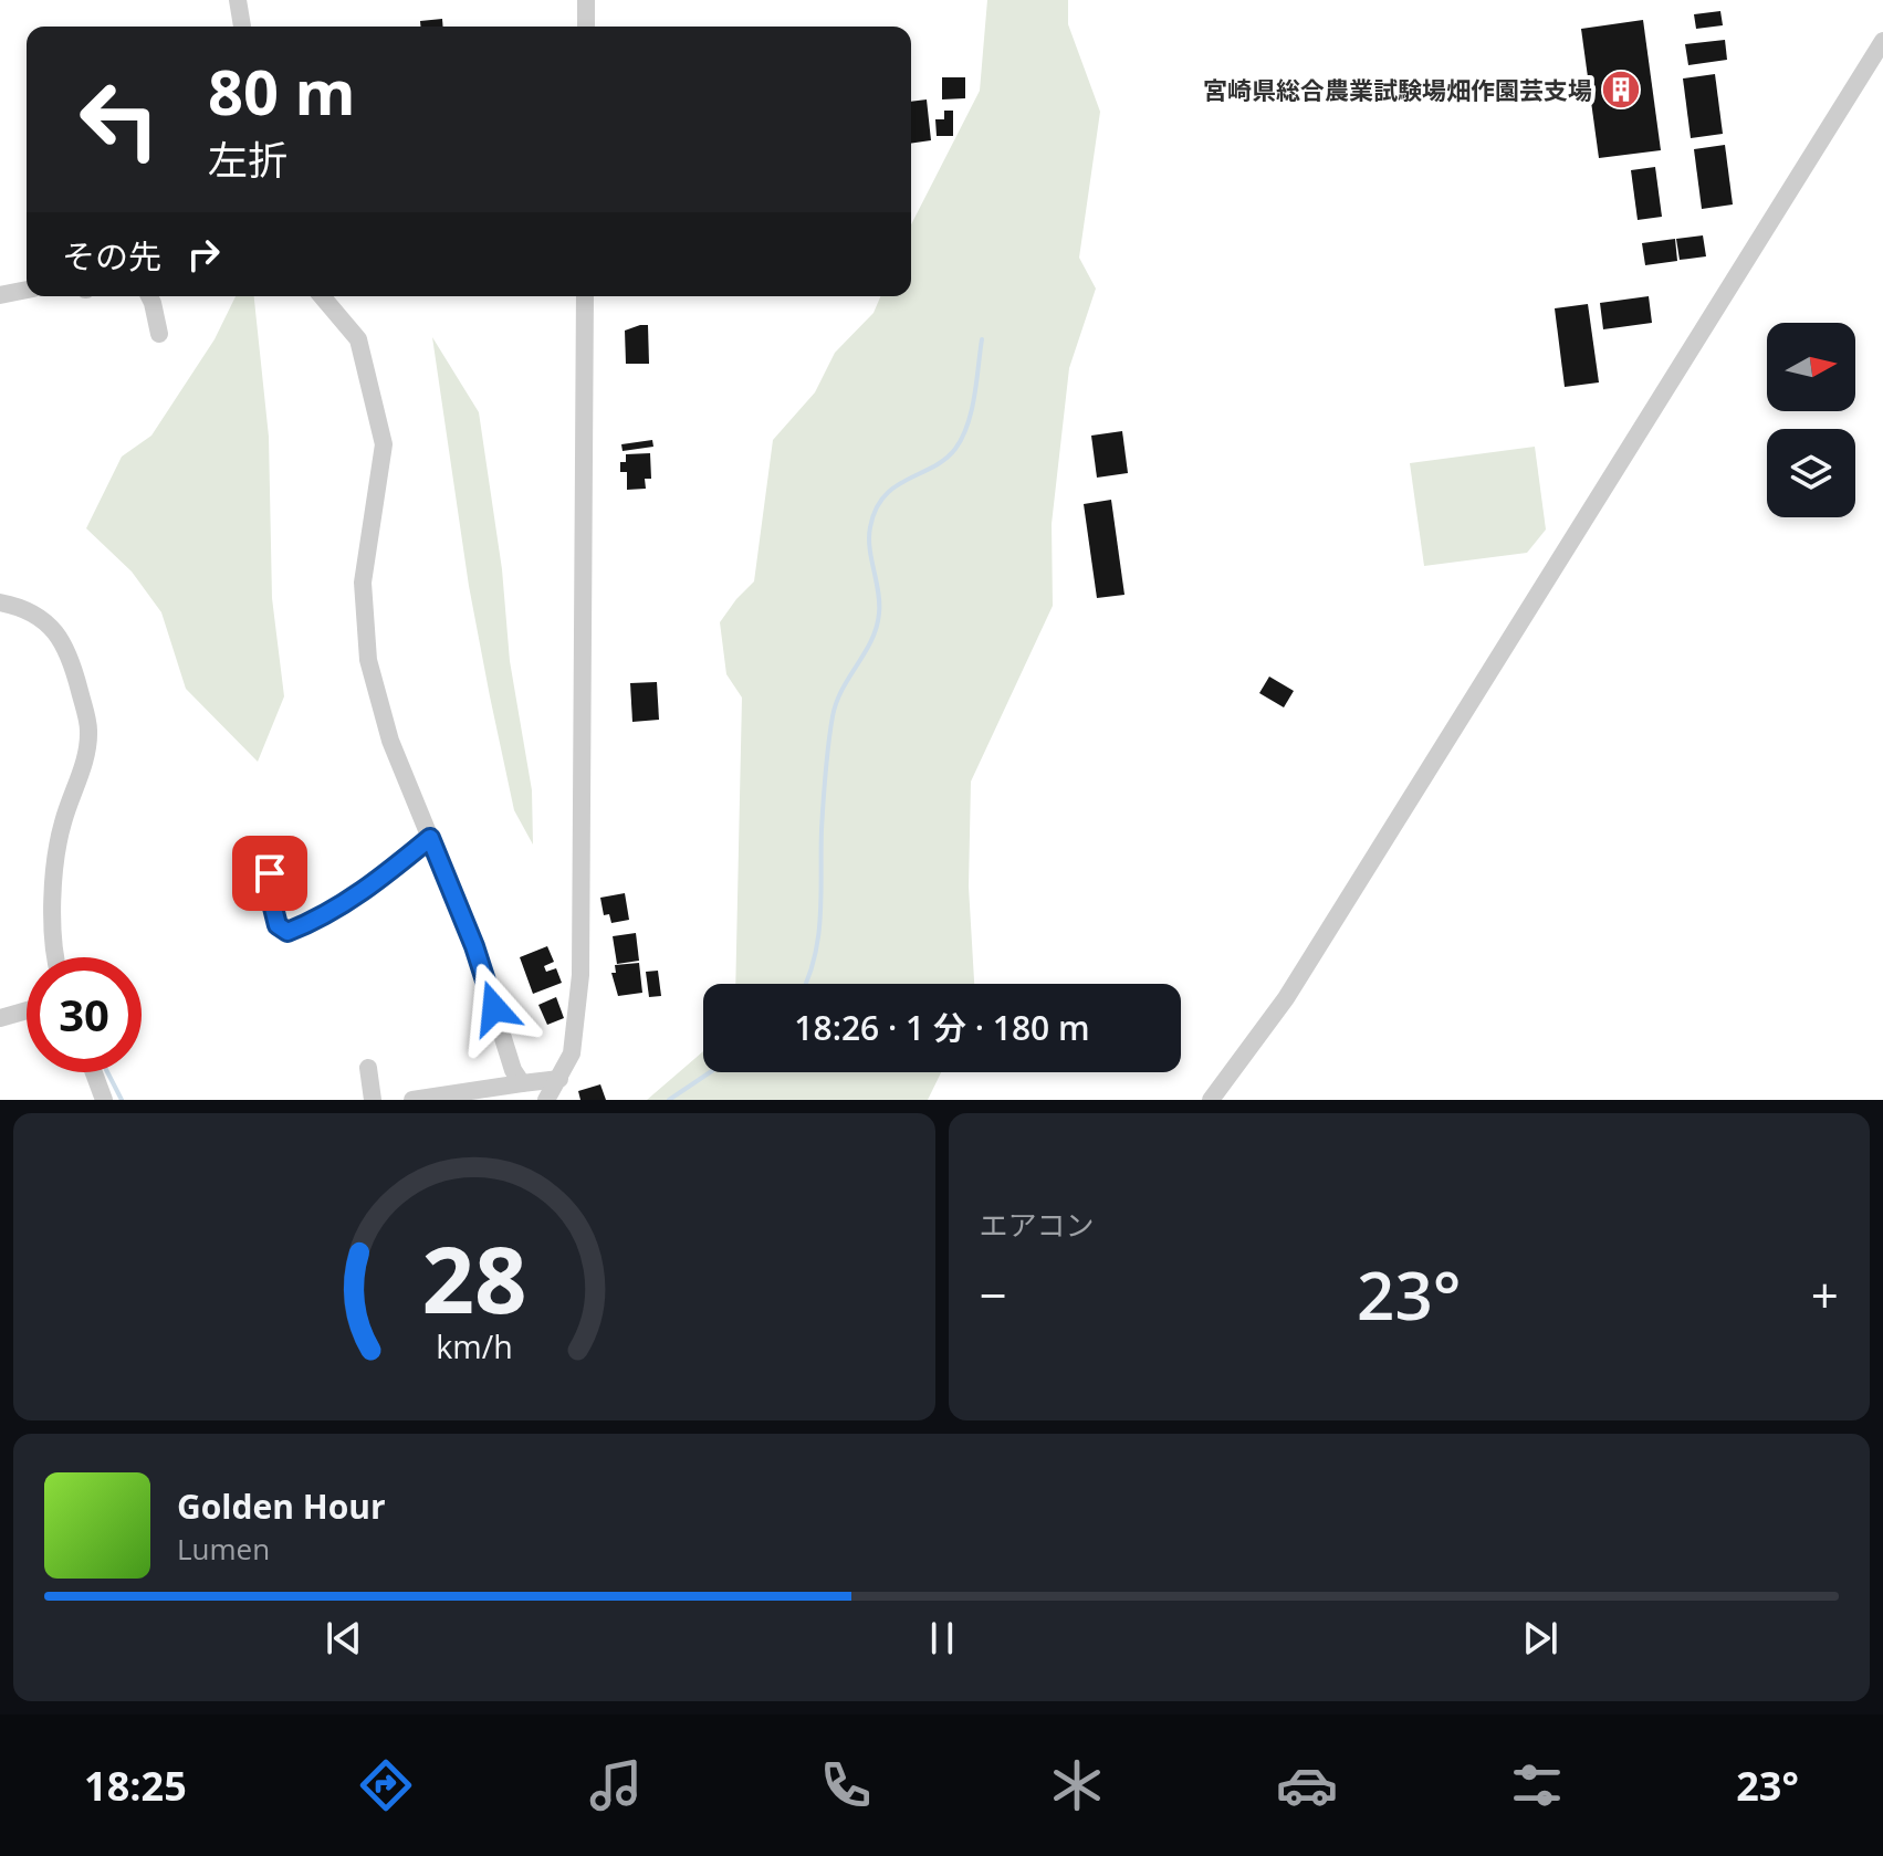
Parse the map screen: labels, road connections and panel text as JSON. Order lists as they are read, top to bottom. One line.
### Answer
{"places":{"building":["宮崎県総合農業試験場畑作園芸支場"]},"north":"right","page":{"turn":["80 m","左折"],"then":"その先","limit":"30","trip":"18:26 · 1 分 · 180 m","tile":"エアコン","heat":["−","23°","+"],"song":["Golden Hour","Lumen"],"tabs":["18:25","23°"],"gauge":["28","km/h"]}}
